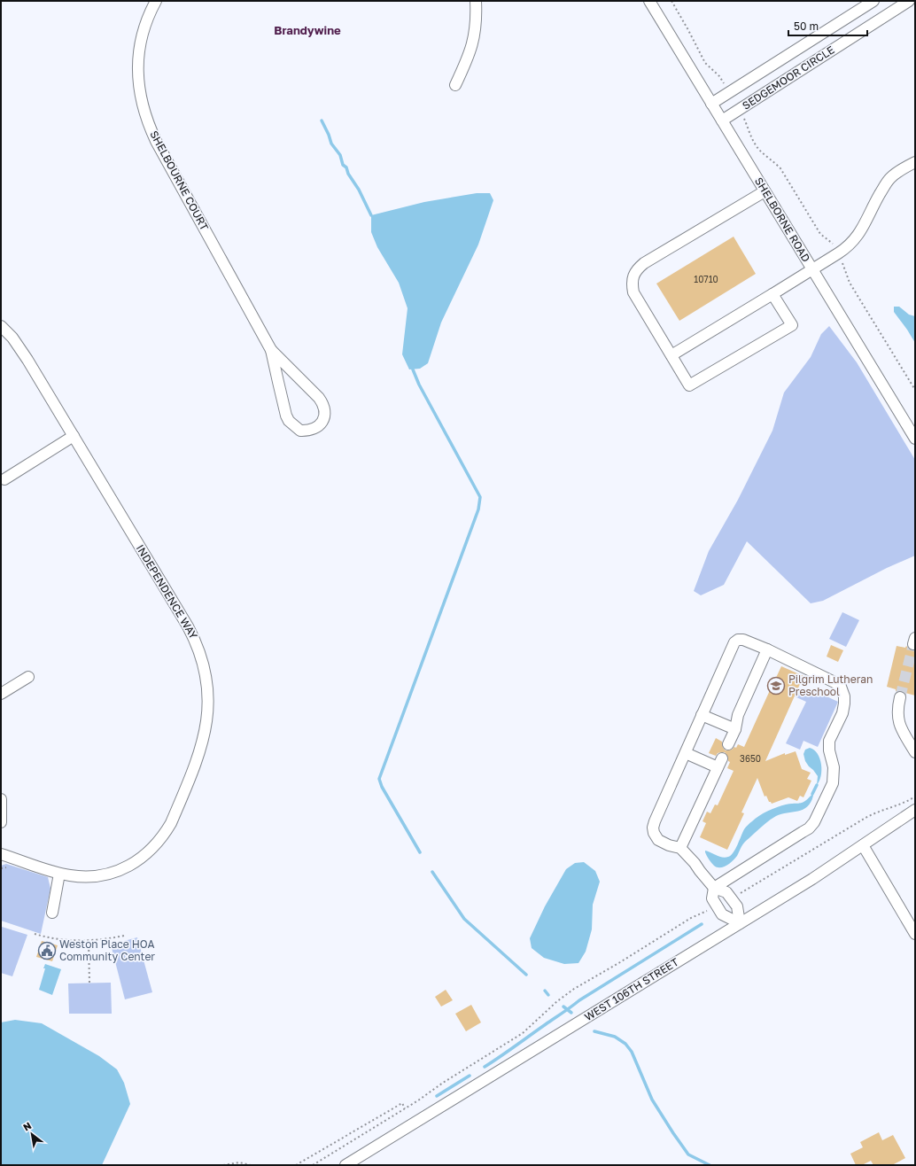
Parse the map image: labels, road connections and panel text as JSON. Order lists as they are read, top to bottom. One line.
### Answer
{"streets":{"street":["SEDGEMOOR CIRCLE","SHELBOURNE COURT","SHELBORNE ROAD","INDEPENDENCE WAY","WEST 106TH STREET"]},"crossings":[["SEDGEMOOR CIRCLE","SHELBORNE ROAD"]],"districts":["Brandywine"],"places":{"school or university":["Pilgrim Lutheran Preschool"],"public building":["Weston Place HOA Community Center"]},"house_numbers":["10710","3650"],"scale_bar":"50 m","north":"top left"}
